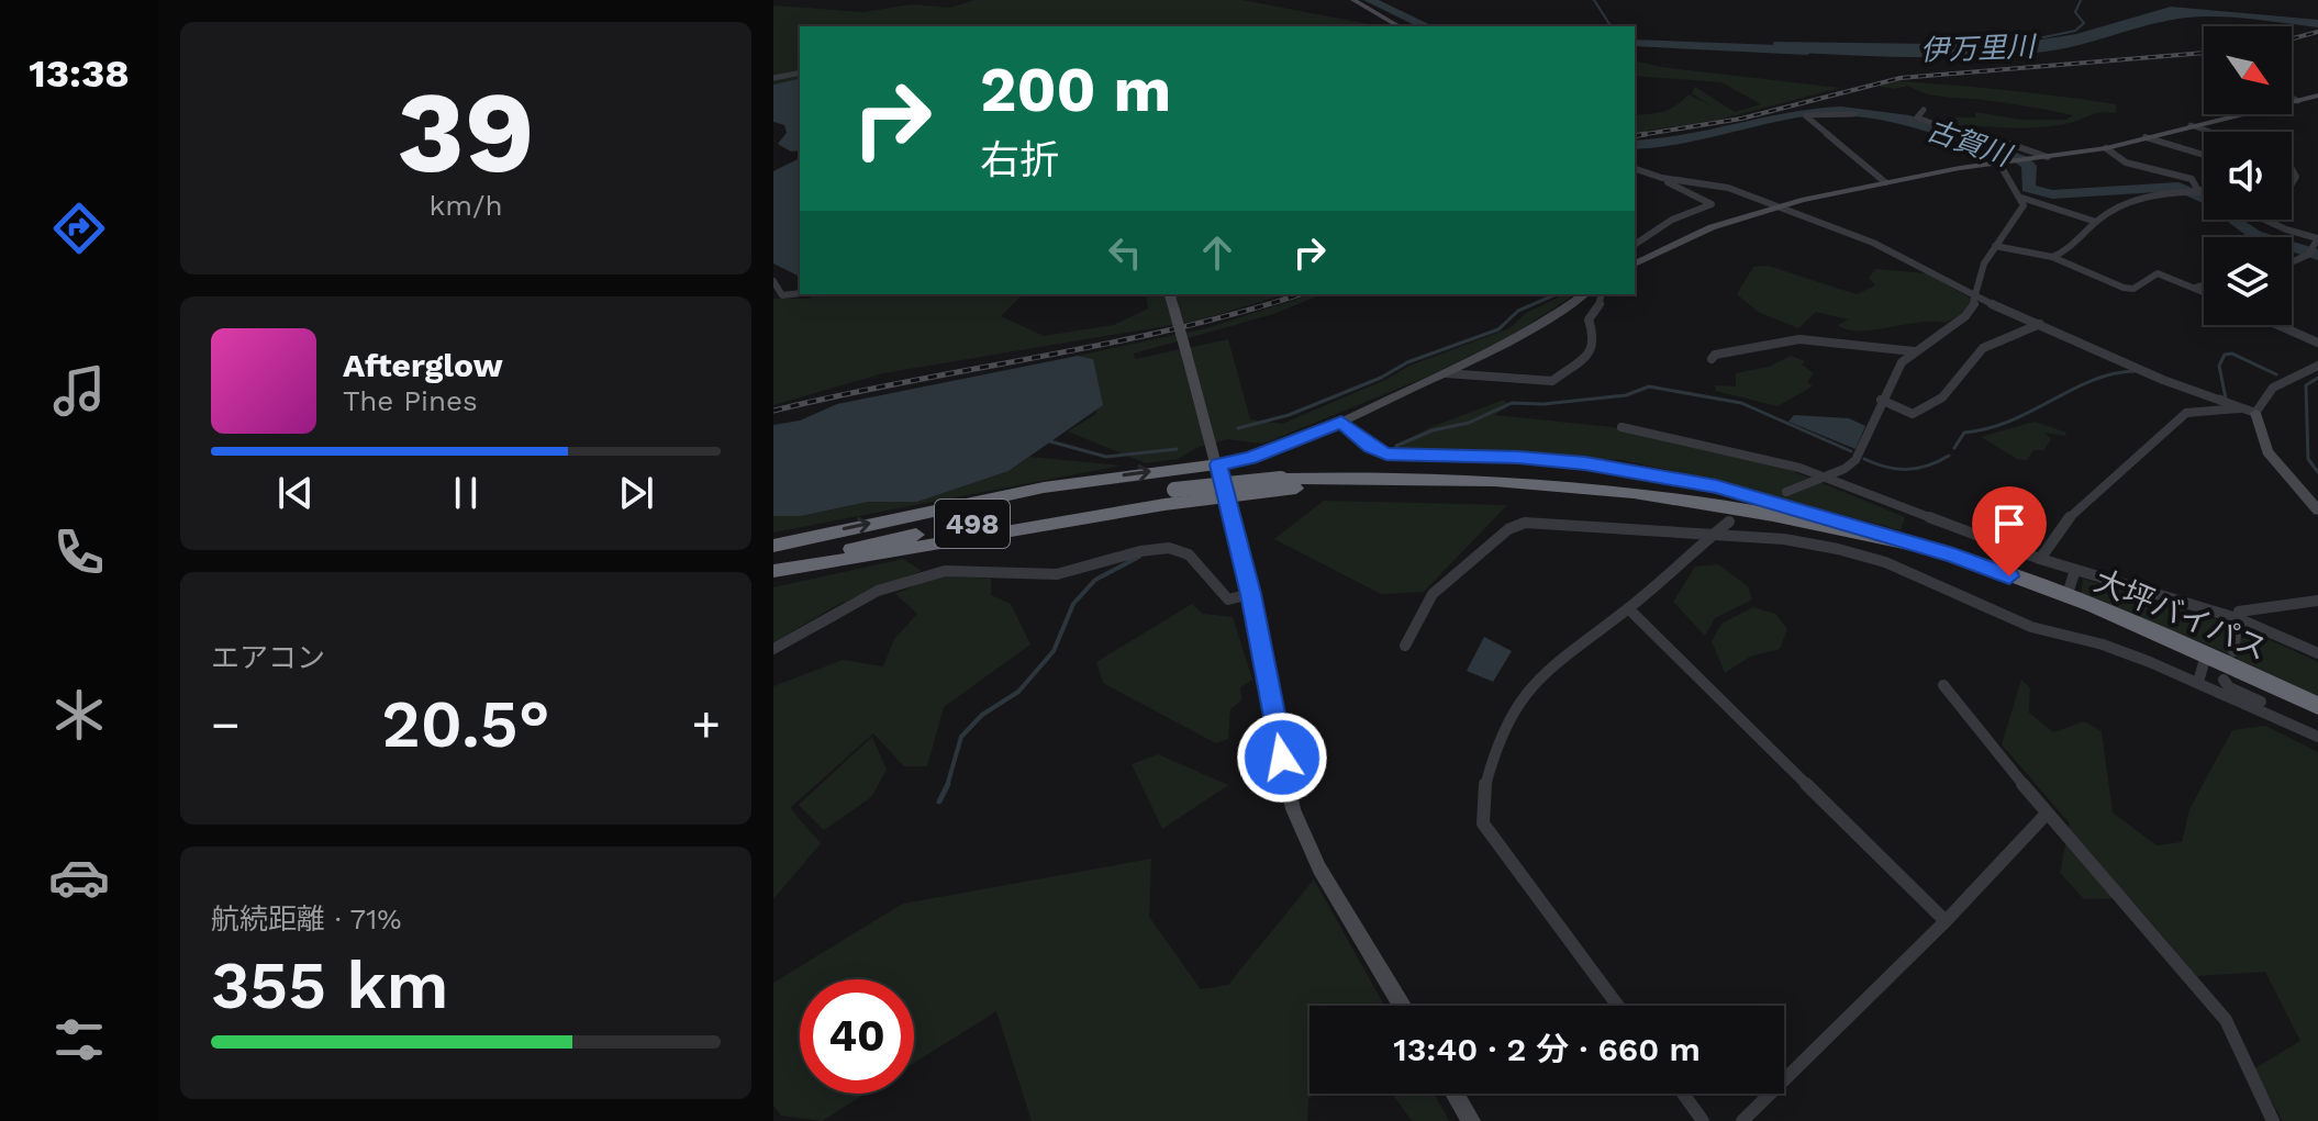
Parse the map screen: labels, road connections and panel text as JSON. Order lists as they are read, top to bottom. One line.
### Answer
{"streets":{"highway":["498","大坪バイパス"]},"water":["伊万里川","古賀川"],"north":"bottom right","page":{"tabs":"13:38","tile":[["39","km/h"],"エアコン",["航続距離 · 71%","355 km"]],"turn":["200 m","右折"],"song":["Afterglow","The Pines"],"heat":["−","20.5°","+"],"limit":"40","trip":"13:40 · 2 分 · 660 m"}}
